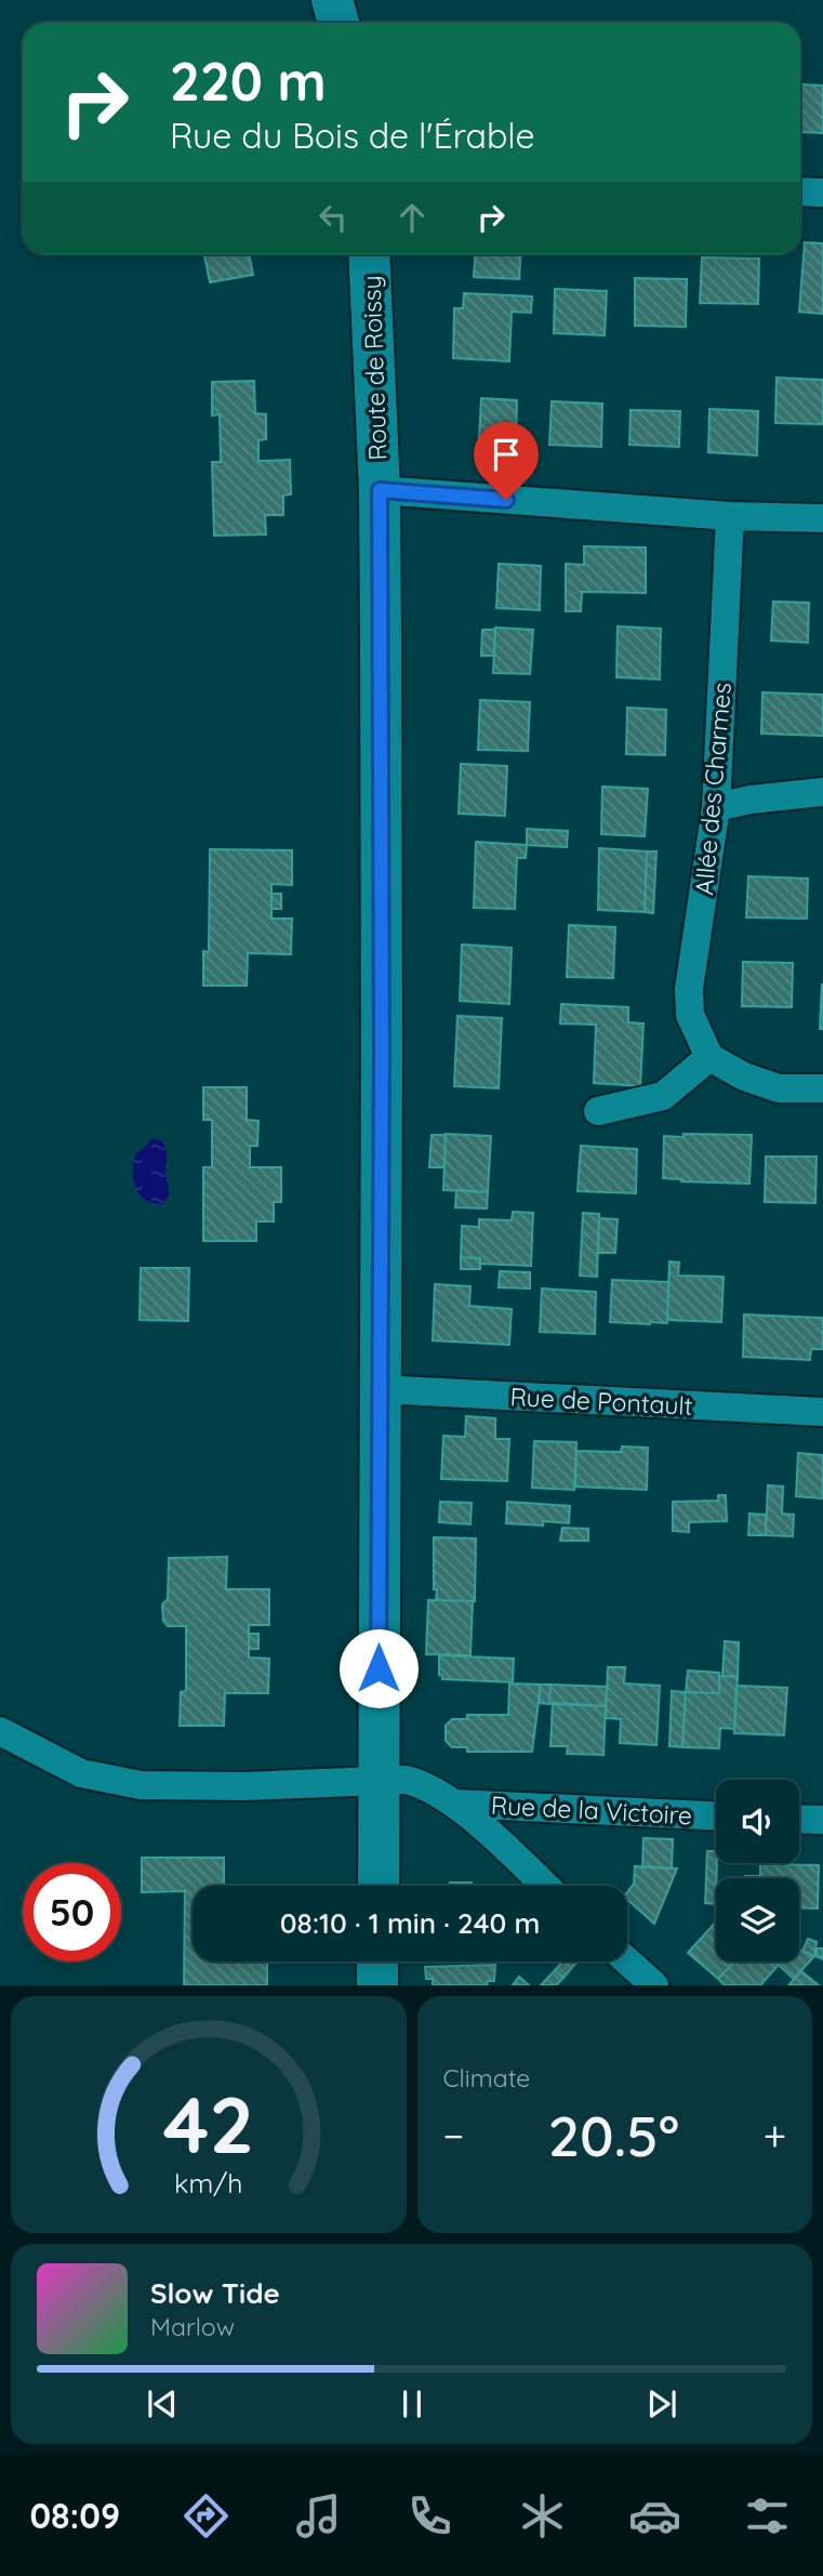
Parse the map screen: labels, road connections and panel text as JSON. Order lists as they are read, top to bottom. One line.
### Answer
{"streets":{"main road":["Route de Roissy"],"street":["Allée des Charmes","Rue de Pontault","Rue de la Victoire"]},"crossings":[["Route de Roissy","Rue de Pontault"]],"page":{"turn":["220 m","Rue du Bois de l'Érable"],"limit":"50","trip":"08:10 · 1 min · 240 m","tile":"Climate","heat":["−","20.5°","+"],"song":["Slow Tide","Marlow"],"tabs":"08:09","gauge":["42","km/h"]}}
